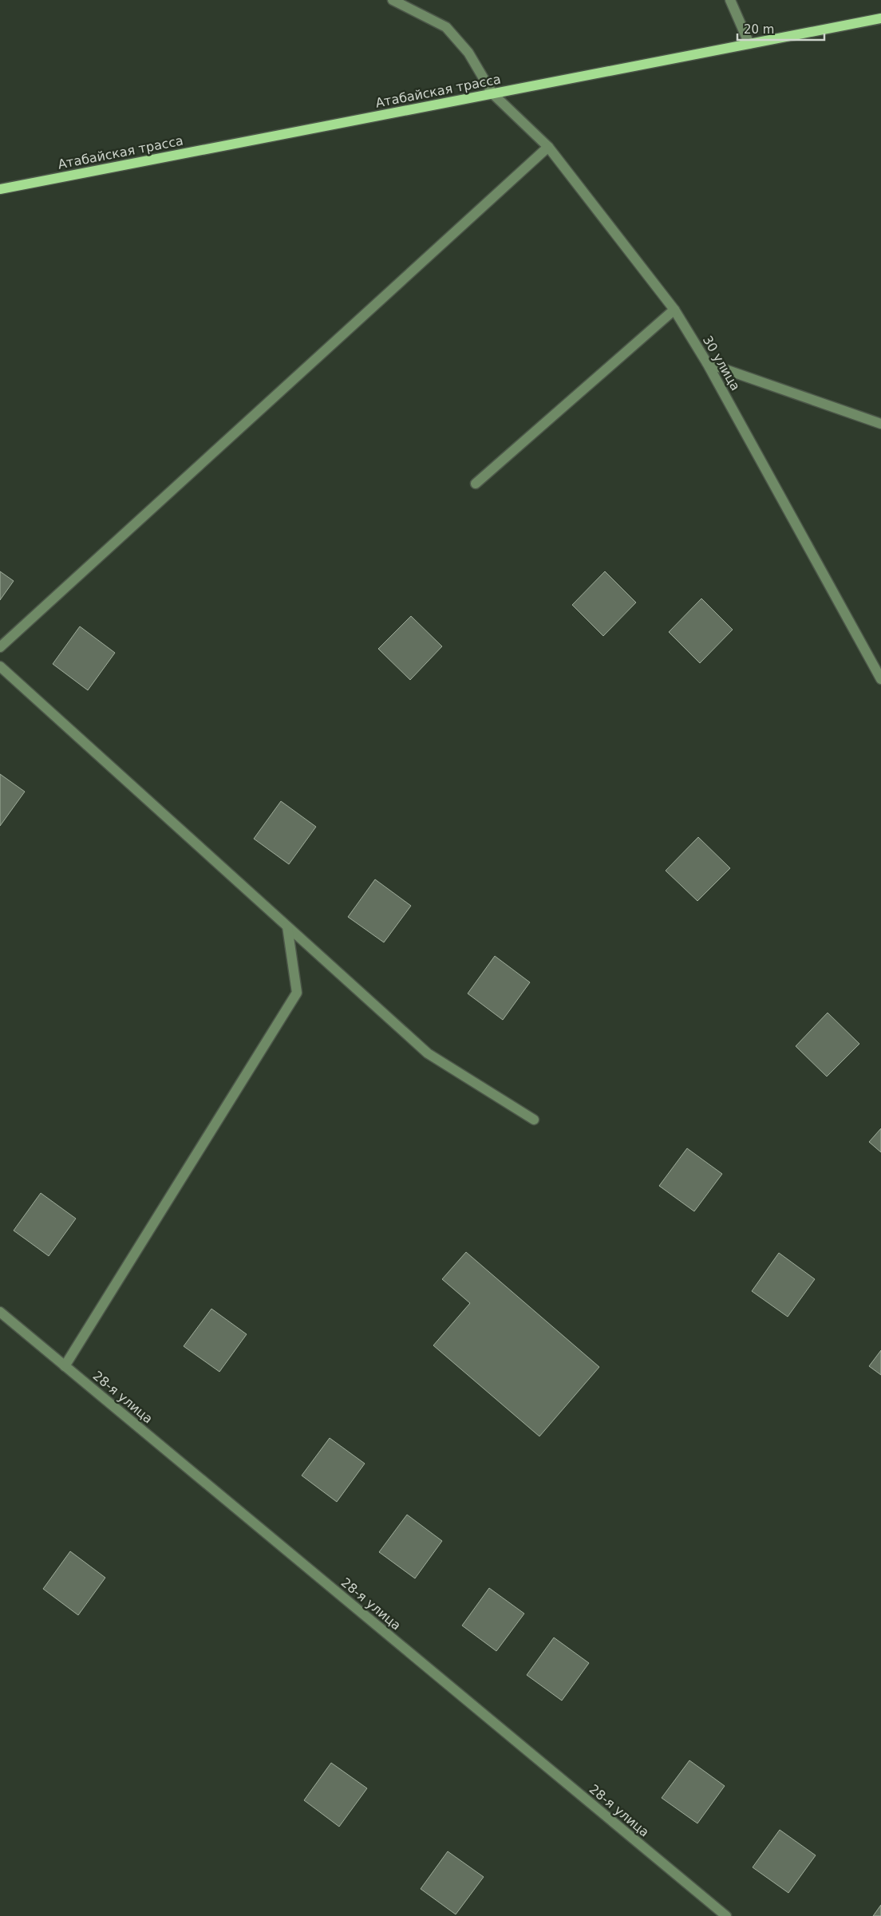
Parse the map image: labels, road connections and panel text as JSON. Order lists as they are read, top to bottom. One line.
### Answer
{"streets":{"main road":["Атабайская трасса"],"street":["30 улица","28-я улица"]},"crossings":[["Атабайская трасса","30 улица"]],"scale_bar":"20 m"}
